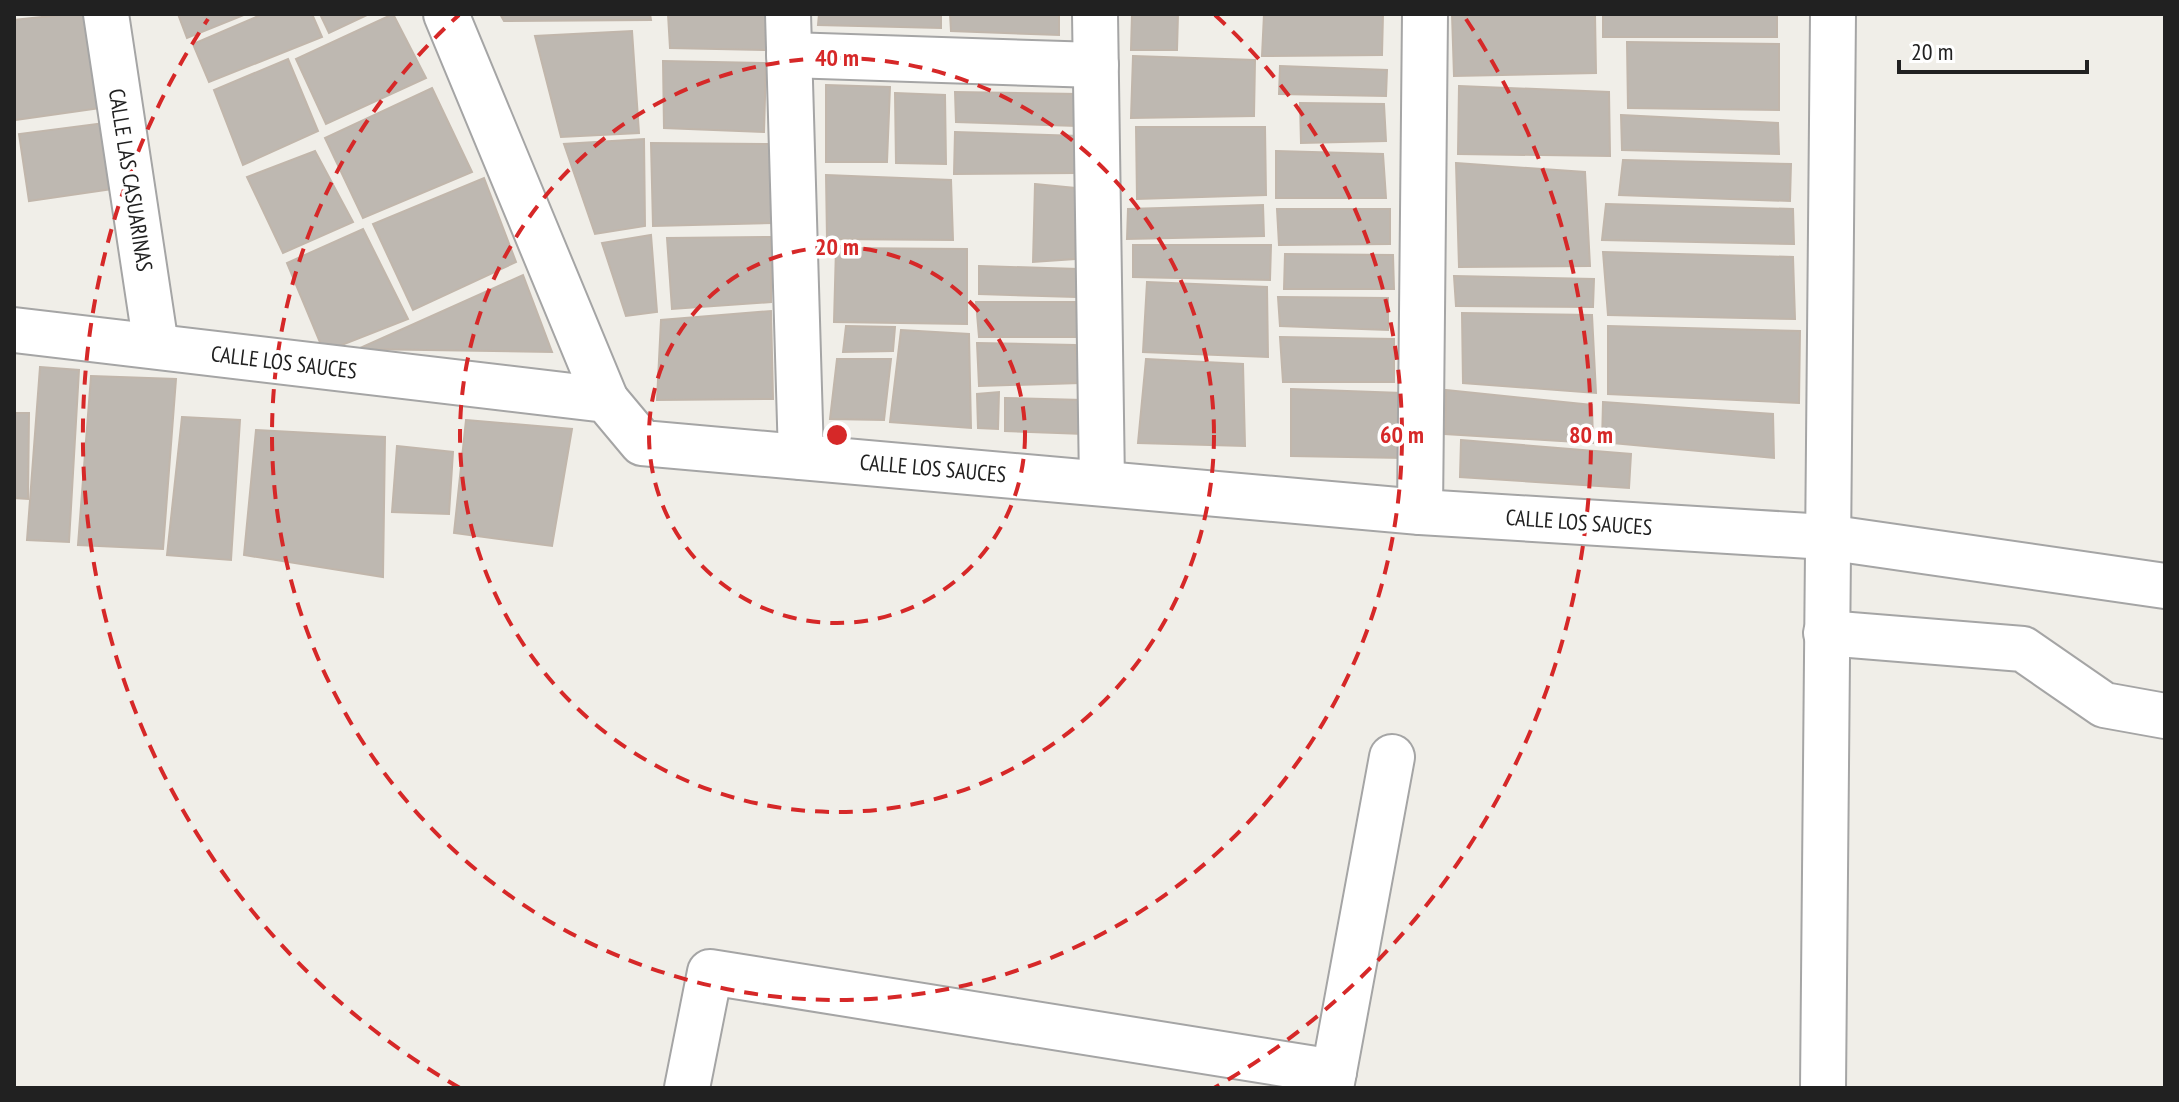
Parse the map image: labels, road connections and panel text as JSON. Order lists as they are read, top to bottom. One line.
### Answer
{"streets":{"street":["CALLE LAS CASUARINAS","CALLE LOS SAUCES"]},"crossings":[["CALLE LAS CASUARINAS","CALLE LOS SAUCES"]],"scale_bar":"20 m","rings":["40 m","20 m","60 m","80 m"]}
